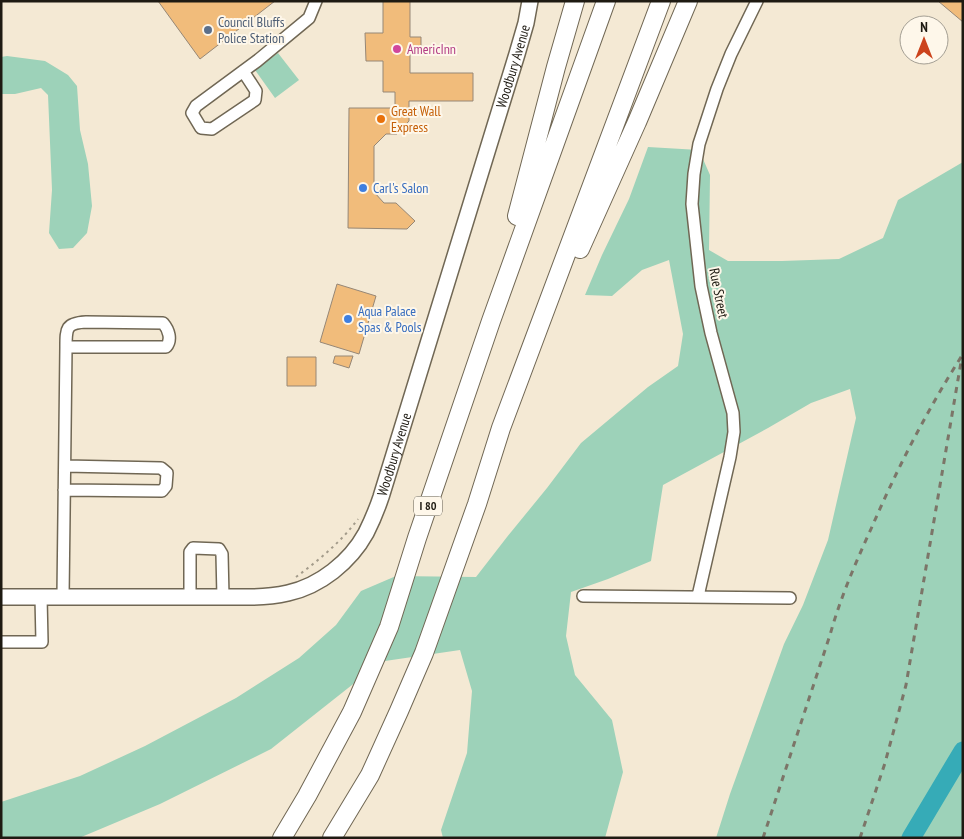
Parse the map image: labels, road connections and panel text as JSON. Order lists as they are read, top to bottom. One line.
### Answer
{"streets":{"highway":["I 80"],"main road":["Woodbury Avenue"],"street":["Rue Street"]},"places":["Council Bluffs Police Station","AmericInn","Great Wall Express","Carl's Salon","Aqua Palace Spas & Pools"],"north":"top"}
